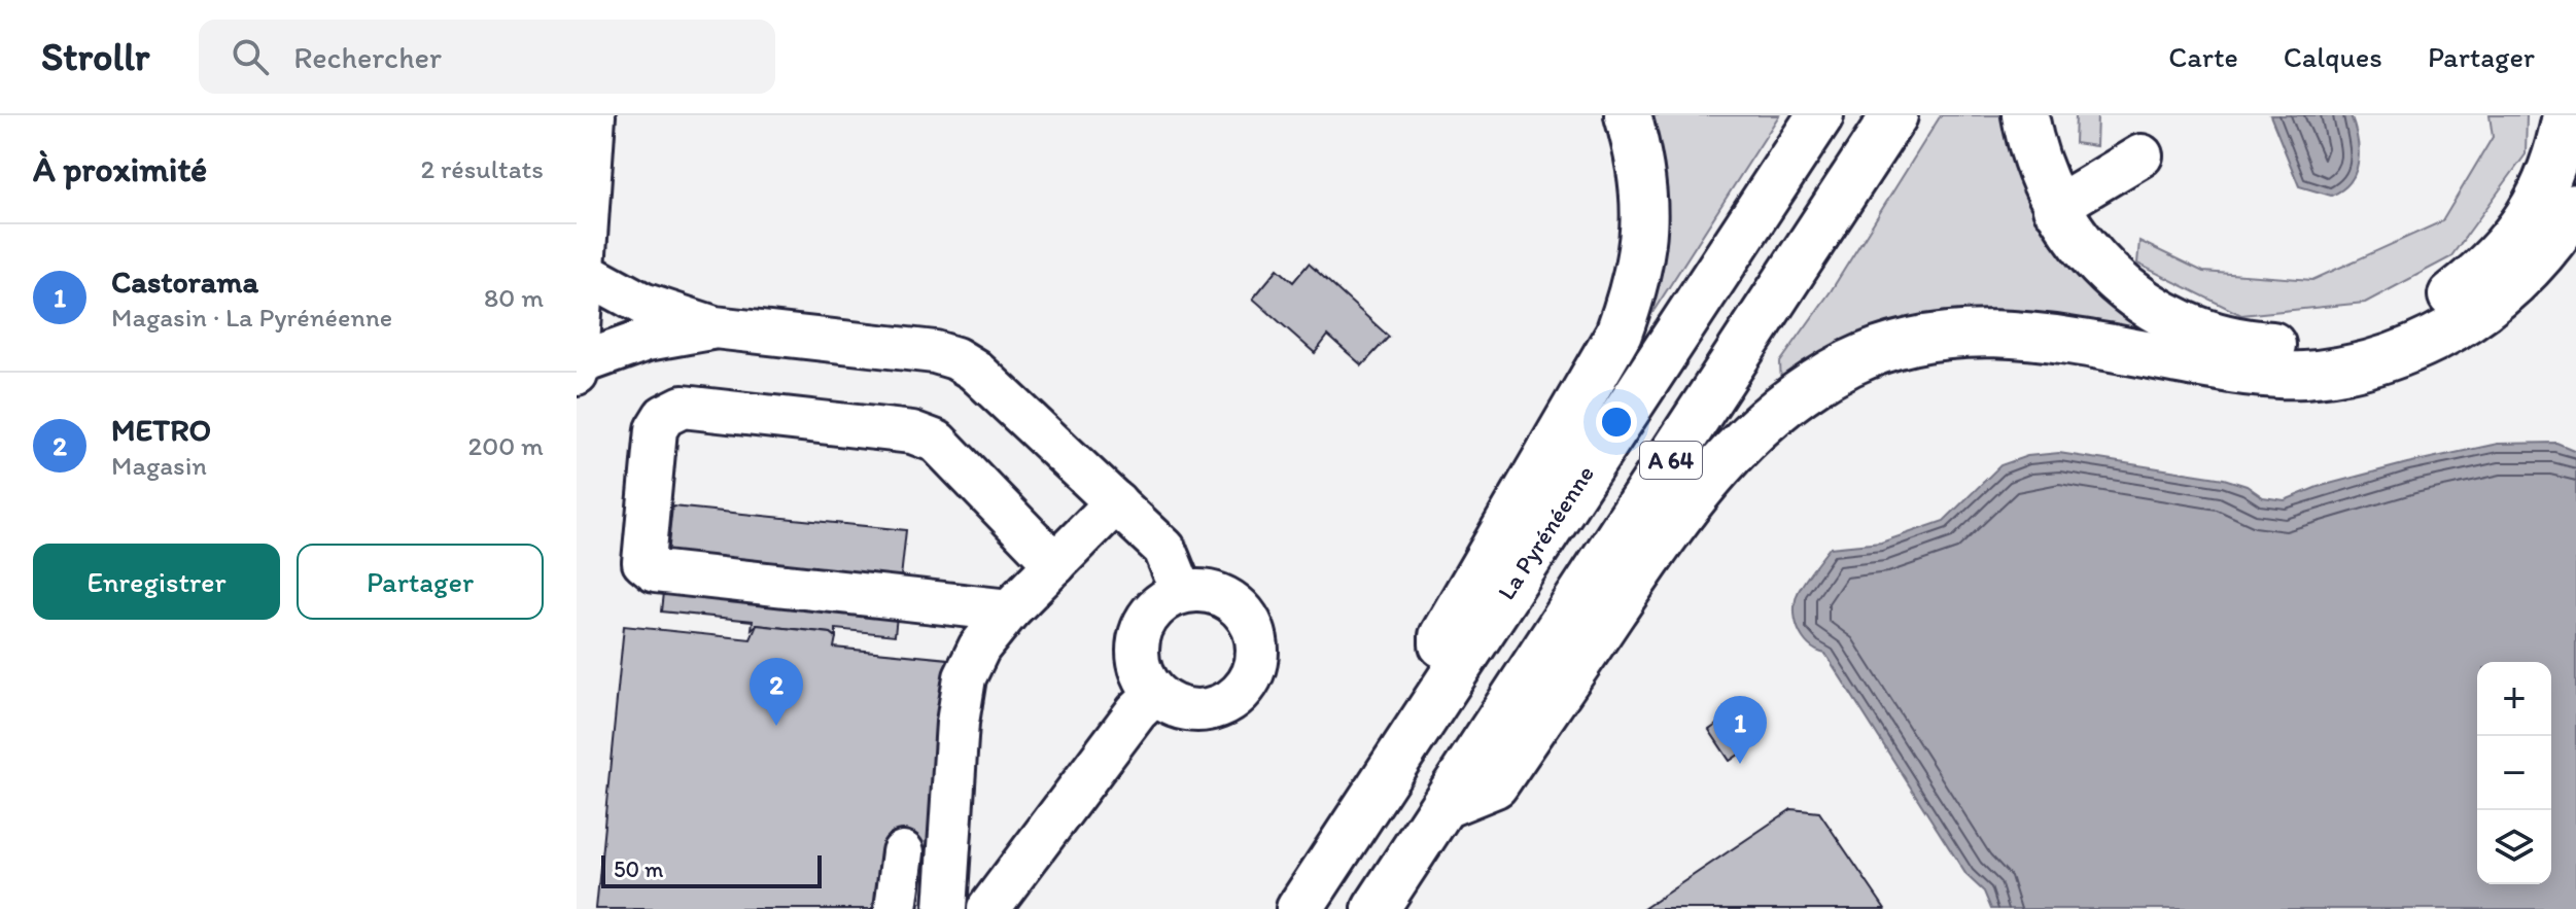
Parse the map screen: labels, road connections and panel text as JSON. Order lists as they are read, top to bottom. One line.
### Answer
{"streets":{"highway":["A 64","La Pyrénéenne"]},"scale_bar":"50 m","page":{"header":"Strollr","search":"Rechercher","nav":["Carte","Calques","Partager"],"heading":["À proximité","2 résultats"],"list":[{"mark":"1","name":"Castorama","note":"Magasin · La Pyrénéenne","value":"80 m"},{"mark":"2","name":"METRO","note":"Magasin","value":"200 m"}],"buttons":["Enregistrer","Partager"],"pins":["2","1"],"map_buttons":["+","−"],"scale":"50 m"}}
